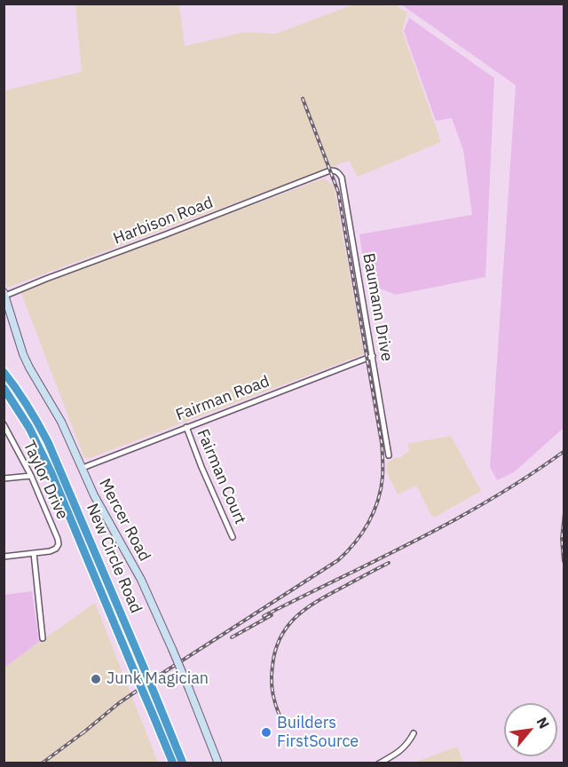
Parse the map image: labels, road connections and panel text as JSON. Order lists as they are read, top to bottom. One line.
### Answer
{"streets":{"highway":["New Circle Road"],"street":["Harbison Road","Baumann Drive","Fairman Road","Fairman Court","Taylor Drive","Mercer Road"]},"crossings":[["Harbison Road","Baumann Drive"],["Harbison Road","Mercer Road"],["Baumann Drive","Fairman Road"],["Fairman Road","Fairman Court"],["Fairman Road","Mercer Road"]],"places":["Junk Magician","Builders FirstSource"],"north":"top right"}
